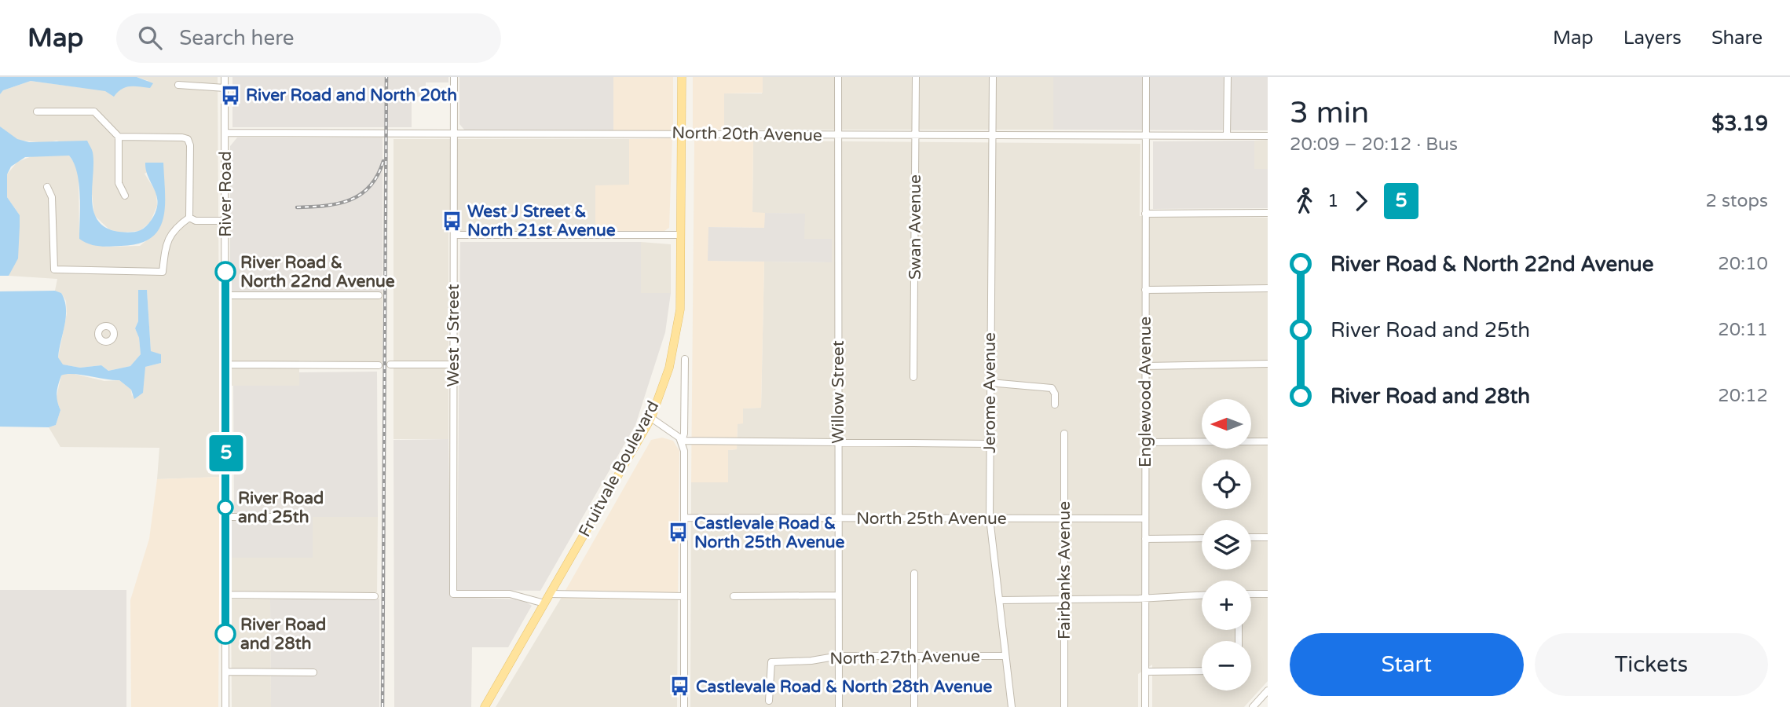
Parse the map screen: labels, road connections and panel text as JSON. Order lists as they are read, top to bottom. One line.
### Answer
{"streets":{"main road":["Fruitvale Boulevard"],"street":["North 20th Avenue","River Road","Swan Avenue","West J Street","Willow Street","Englewood Avenue","Jerome Avenue","North 25th Avenue","Fairbanks Avenue","North 27th Avenue"]},"crossings":[["North 20th Avenue","River Road"],["North 20th Avenue","Swan Avenue"],["North 20th Avenue","West J Street"],["North 20th Avenue","Willow Street"],["North 20th Avenue","Englewood Avenue"],["North 20th Avenue","Jerome Avenue"],["North 20th Avenue","Fruitvale Boulevard"],["West J Street","Fruitvale Boulevard"],["Willow Street","North 25th Avenue"],["Willow Street","North 27th Avenue"],["Englewood Avenue","North 25th Avenue"],["Jerome Avenue","North 25th Avenue"],["Jerome Avenue","North 27th Avenue"],["North 25th Avenue","Fairbanks Avenue"]],"places":{"bus stop":["River Road and North 20th","West J Street & North 21st Avenue","Castlevale Road & North 25th Avenue","Castlevale Road & North 28th Avenue"],"other":["River Road & North 22nd Avenue","River Road and 25th","River Road and 28th"]},"lines":["bus line 5"],"north":"left","page":{"header":"Map","search":"Search here","nav":["Map","Layers","Share"],"on_map":"5","heading":["3 min","20:09 – 20:12 · Bus","$3.19"],"legs":["1","5","2 stops"],"list":[{"name":"River Road & North 22nd Avenue","value":"20:10"},{"name":"River Road and 25th","value":"20:11"},{"name":"River Road and 28th","value":"20:12"}],"map_buttons":["+","−"],"buttons":["Start","Tickets"]}}
